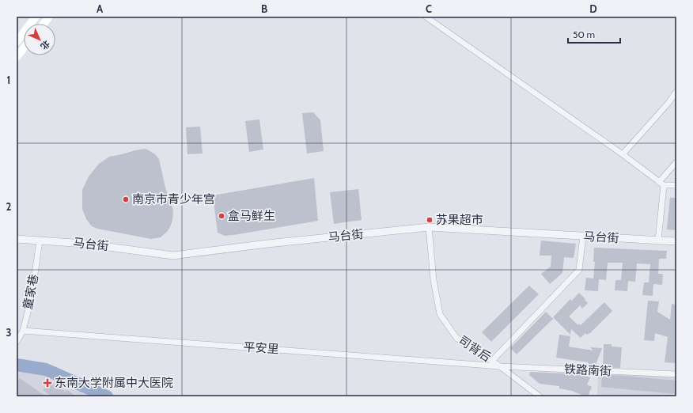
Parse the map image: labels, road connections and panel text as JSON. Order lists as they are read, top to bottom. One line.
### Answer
{"streets":{"street":["马台街","童家巷","平安里","司背后","铁路南街"]},"crossings":[["马台街","童家巷"],["马台街","司背后"],["童家巷","平安里"],["平安里","司背后"],["平安里","铁路南街"],["司背后","铁路南街"]],"places":{"other":["南京市青少年宫","盒马鲜生","苏果超市"],"health":["东南大学附属中大医院"]},"scale_bar":"50 m","north":"bottom right","grid":{"columns":["A","B","C","D"],"rows":["1","2","3"]}}
